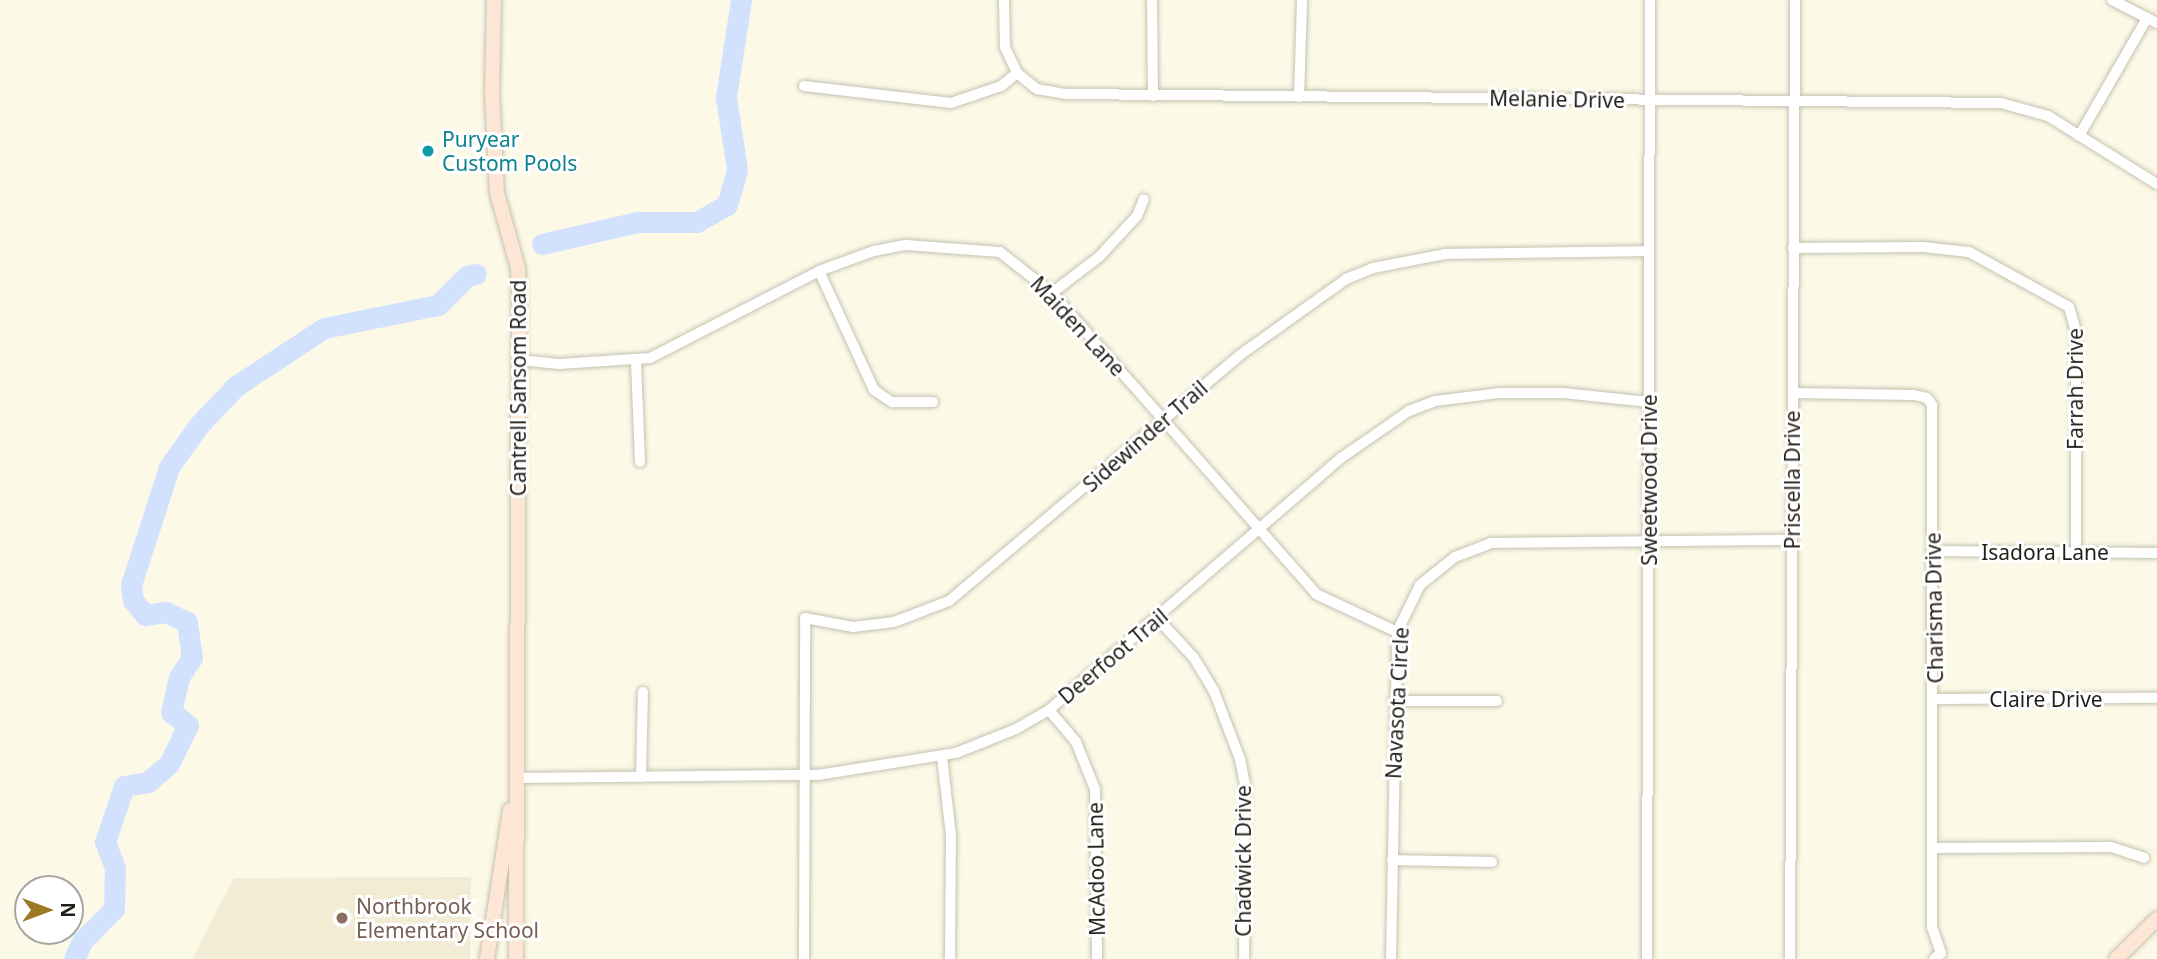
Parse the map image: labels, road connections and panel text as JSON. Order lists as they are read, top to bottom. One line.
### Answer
{"streets":{"main road":["Cantrell Sansom Road"],"street":["Melanie Drive","Maiden Lane","Farrah Drive","Sidewinder Trail","Sweetwood Drive","Priscella Drive","Isadora Lane","Charisma Drive","Deerfoot Trail","Claire Drive","Navasota Circle","Chadwick Drive","McAdoo Lane"]},"crossings":[["Melanie Drive","Sweetwood Drive"],["Melanie Drive","Priscella Drive"],["Maiden Lane","Cantrell Sansom Road"],["Maiden Lane","Sidewinder Trail"],["Maiden Lane","Deerfoot Trail"],["Maiden Lane","Navasota Circle"],["Cantrell Sansom Road","Deerfoot Trail"],["Farrah Drive","Priscella Drive"],["Farrah Drive","Isadora Lane"],["Sidewinder Trail","Sweetwood Drive"],["Sidewinder Trail","Deerfoot Trail"],["Sweetwood Drive","Deerfoot Trail"],["Sweetwood Drive","Navasota Circle"],["Priscella Drive","Charisma Drive"],["Priscella Drive","Navasota Circle"],["Isadora Lane","Charisma Drive"],["Charisma Drive","Claire Drive"],["Deerfoot Trail","Chadwick Drive"],["Deerfoot Trail","McAdoo Lane"]],"places":["Puryear Custom Pools","Northbrook Elementary School"],"north":"right"}
